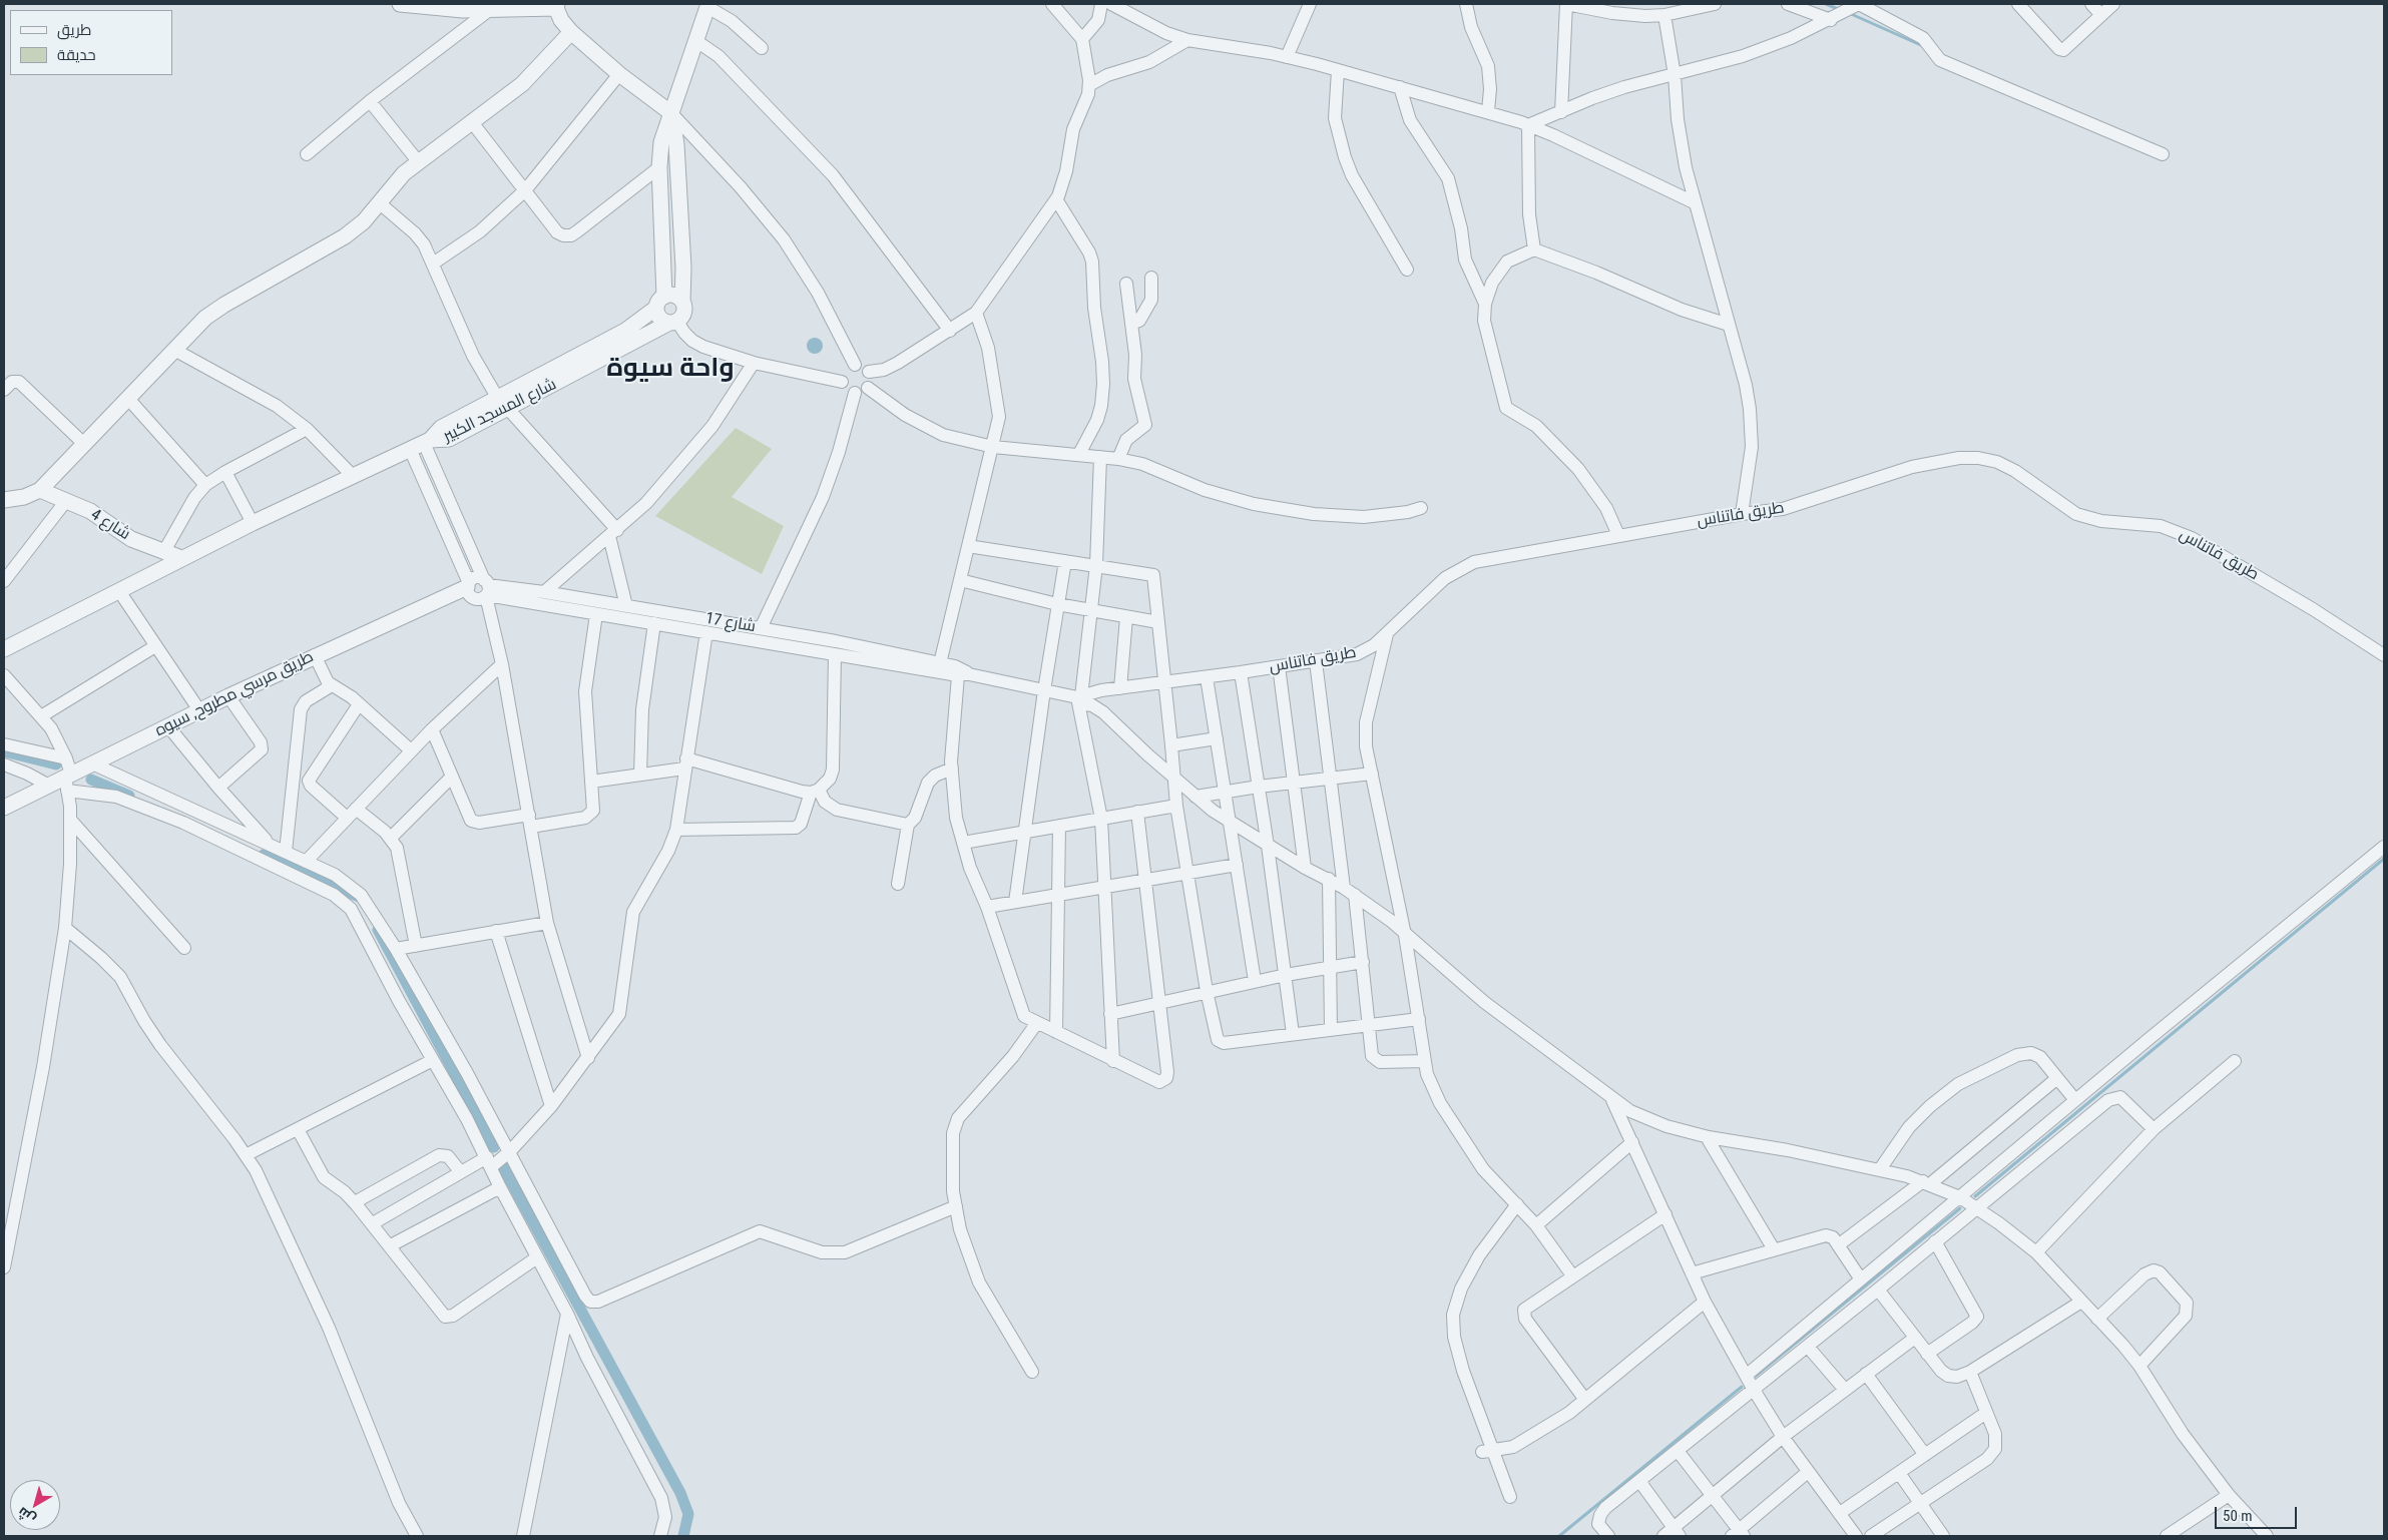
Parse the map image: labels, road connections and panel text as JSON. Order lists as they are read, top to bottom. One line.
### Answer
{"streets":{"street":["شارع المسجد الكبير","طريق فاتناس","شارع 4","شارع 17","طريق مرسي مطروح, سيوه"]},"crossings":[["شارع المسجد الكبير","شارع 4"],["طريق فاتناس","شارع 17"]],"districts":["واحة سيوة"],"legend":["طريق","حديقة"],"scale_bar":"50 m","north":"bottom left"}
